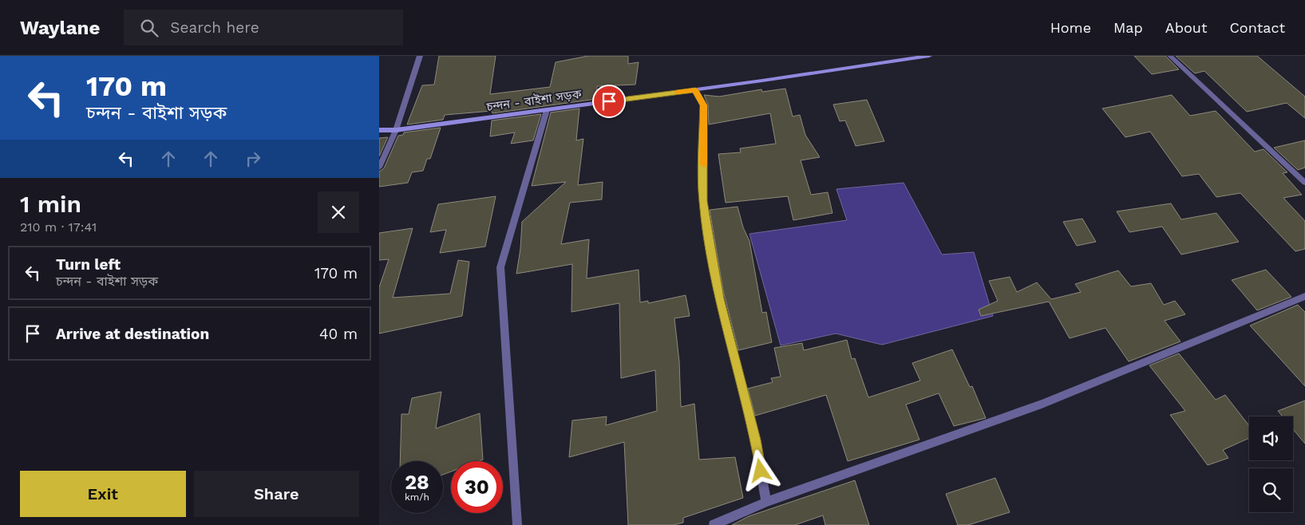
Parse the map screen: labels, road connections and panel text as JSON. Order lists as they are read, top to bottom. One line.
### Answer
{"streets":{"main road":["চন্দন - বাইশা সড়ক"]},"page":{"header":"Waylane","search":"Search here","nav":["Home","Map","About","Contact"],"turn":["170 m","চন্দন - বাইশা সড়ক"],"heading":["1 min","210 m · 17:41"],"list":[{"name":"Turn left","note":"চন্দন - বাইশা সড়ক","value":"170 m"},{"name":"Arrive at destination","value":"40 m"}],"speed":"28 km/h","limit":"30","buttons":["Exit","Share"]}}
